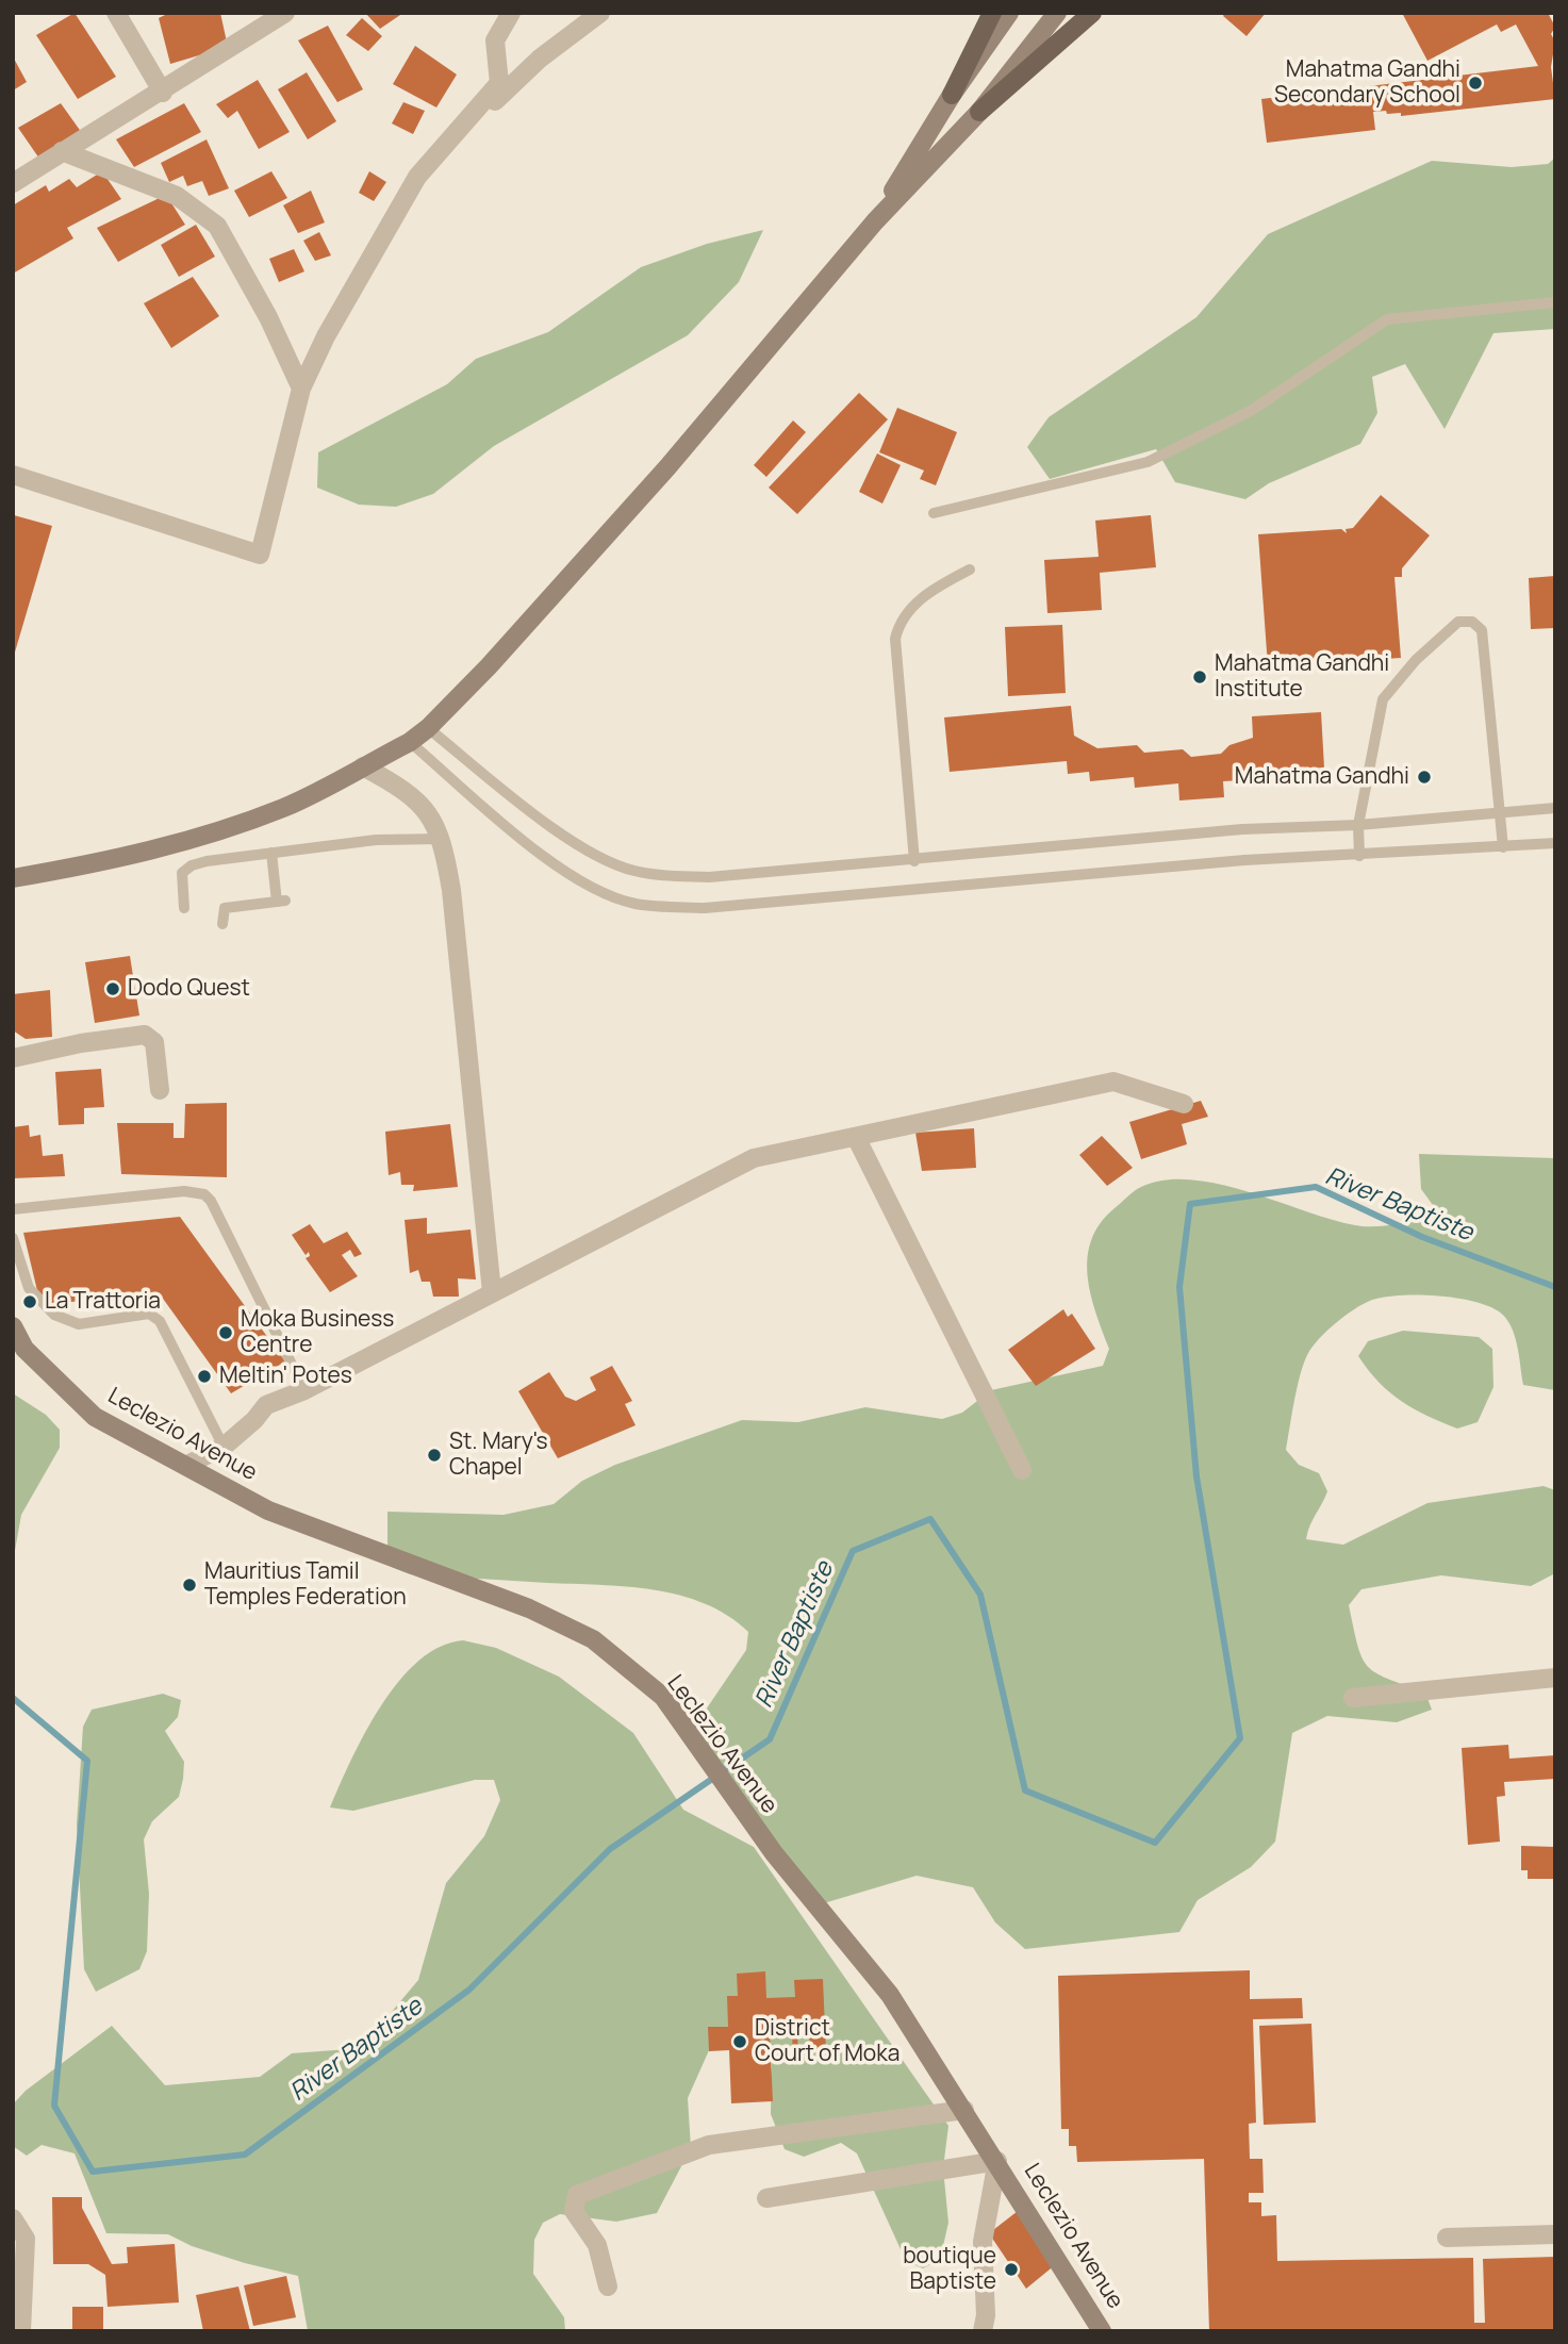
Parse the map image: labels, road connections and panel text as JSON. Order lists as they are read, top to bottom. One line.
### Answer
{"streets":{"main road":["Leclezio Avenue"]},"water":["River Baptiste"],"places":["Mahatma Gandhi Secondary School","Mahatma Gandhi Institute","Mahatma Gandhi","Dodo Quest","La Trattoria","Moka Business Centre","Meltin' Potes","St. Mary's Chapel","Mauritius Tamil Temples Federation","District Court of Moka","boutique Baptiste"]}
